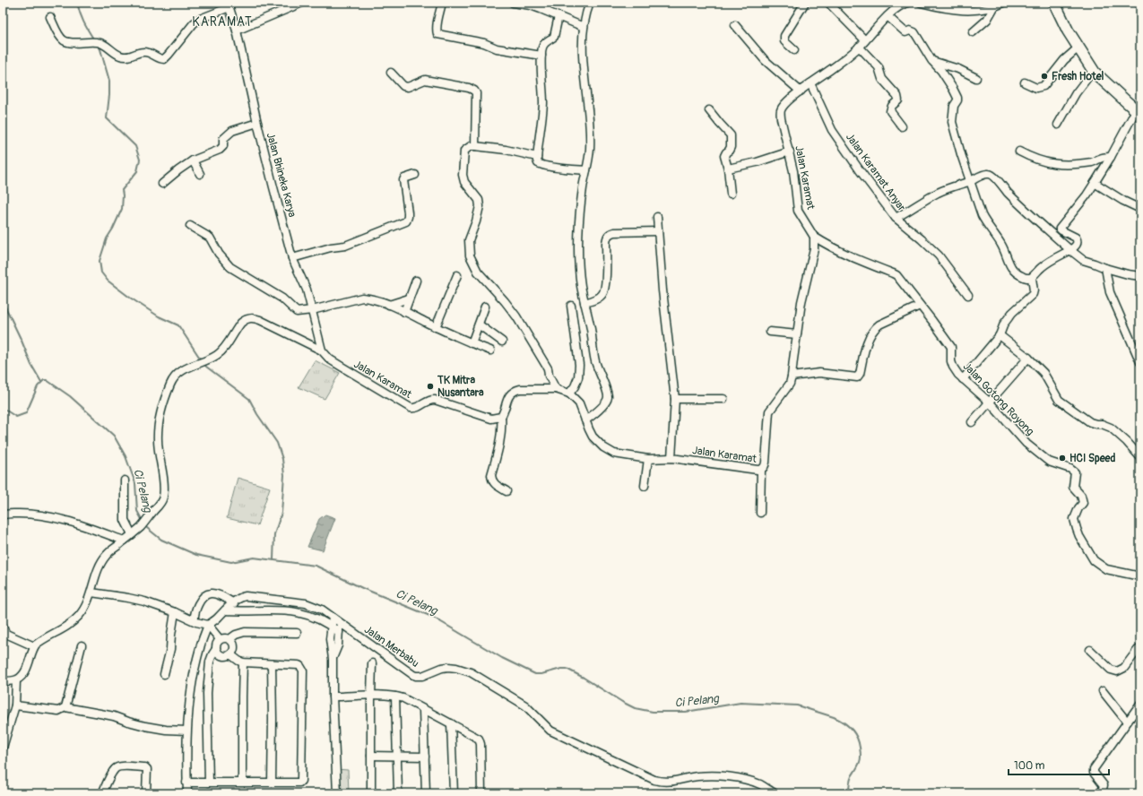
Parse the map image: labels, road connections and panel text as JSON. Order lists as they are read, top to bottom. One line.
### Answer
{"streets":{"street":["Jalan Karamat Anyar","Jalan Bhineka Karya","Jalan Karamat","Jalan Gotong Royong","Jalan Merbabu"]},"crossings":[["Jalan Karamat Anyar","Jalan Karamat"],["Jalan Bhineka Karya","Jalan Karamat"],["Jalan Karamat","Jalan Gotong Royong"]],"districts":["KARAMAT"],"water":["Ci Pelang"],"places":["Fresh Hotel","TK Mitra Nusantara","HCI Speed"],"scale_bar":"100 m"}
